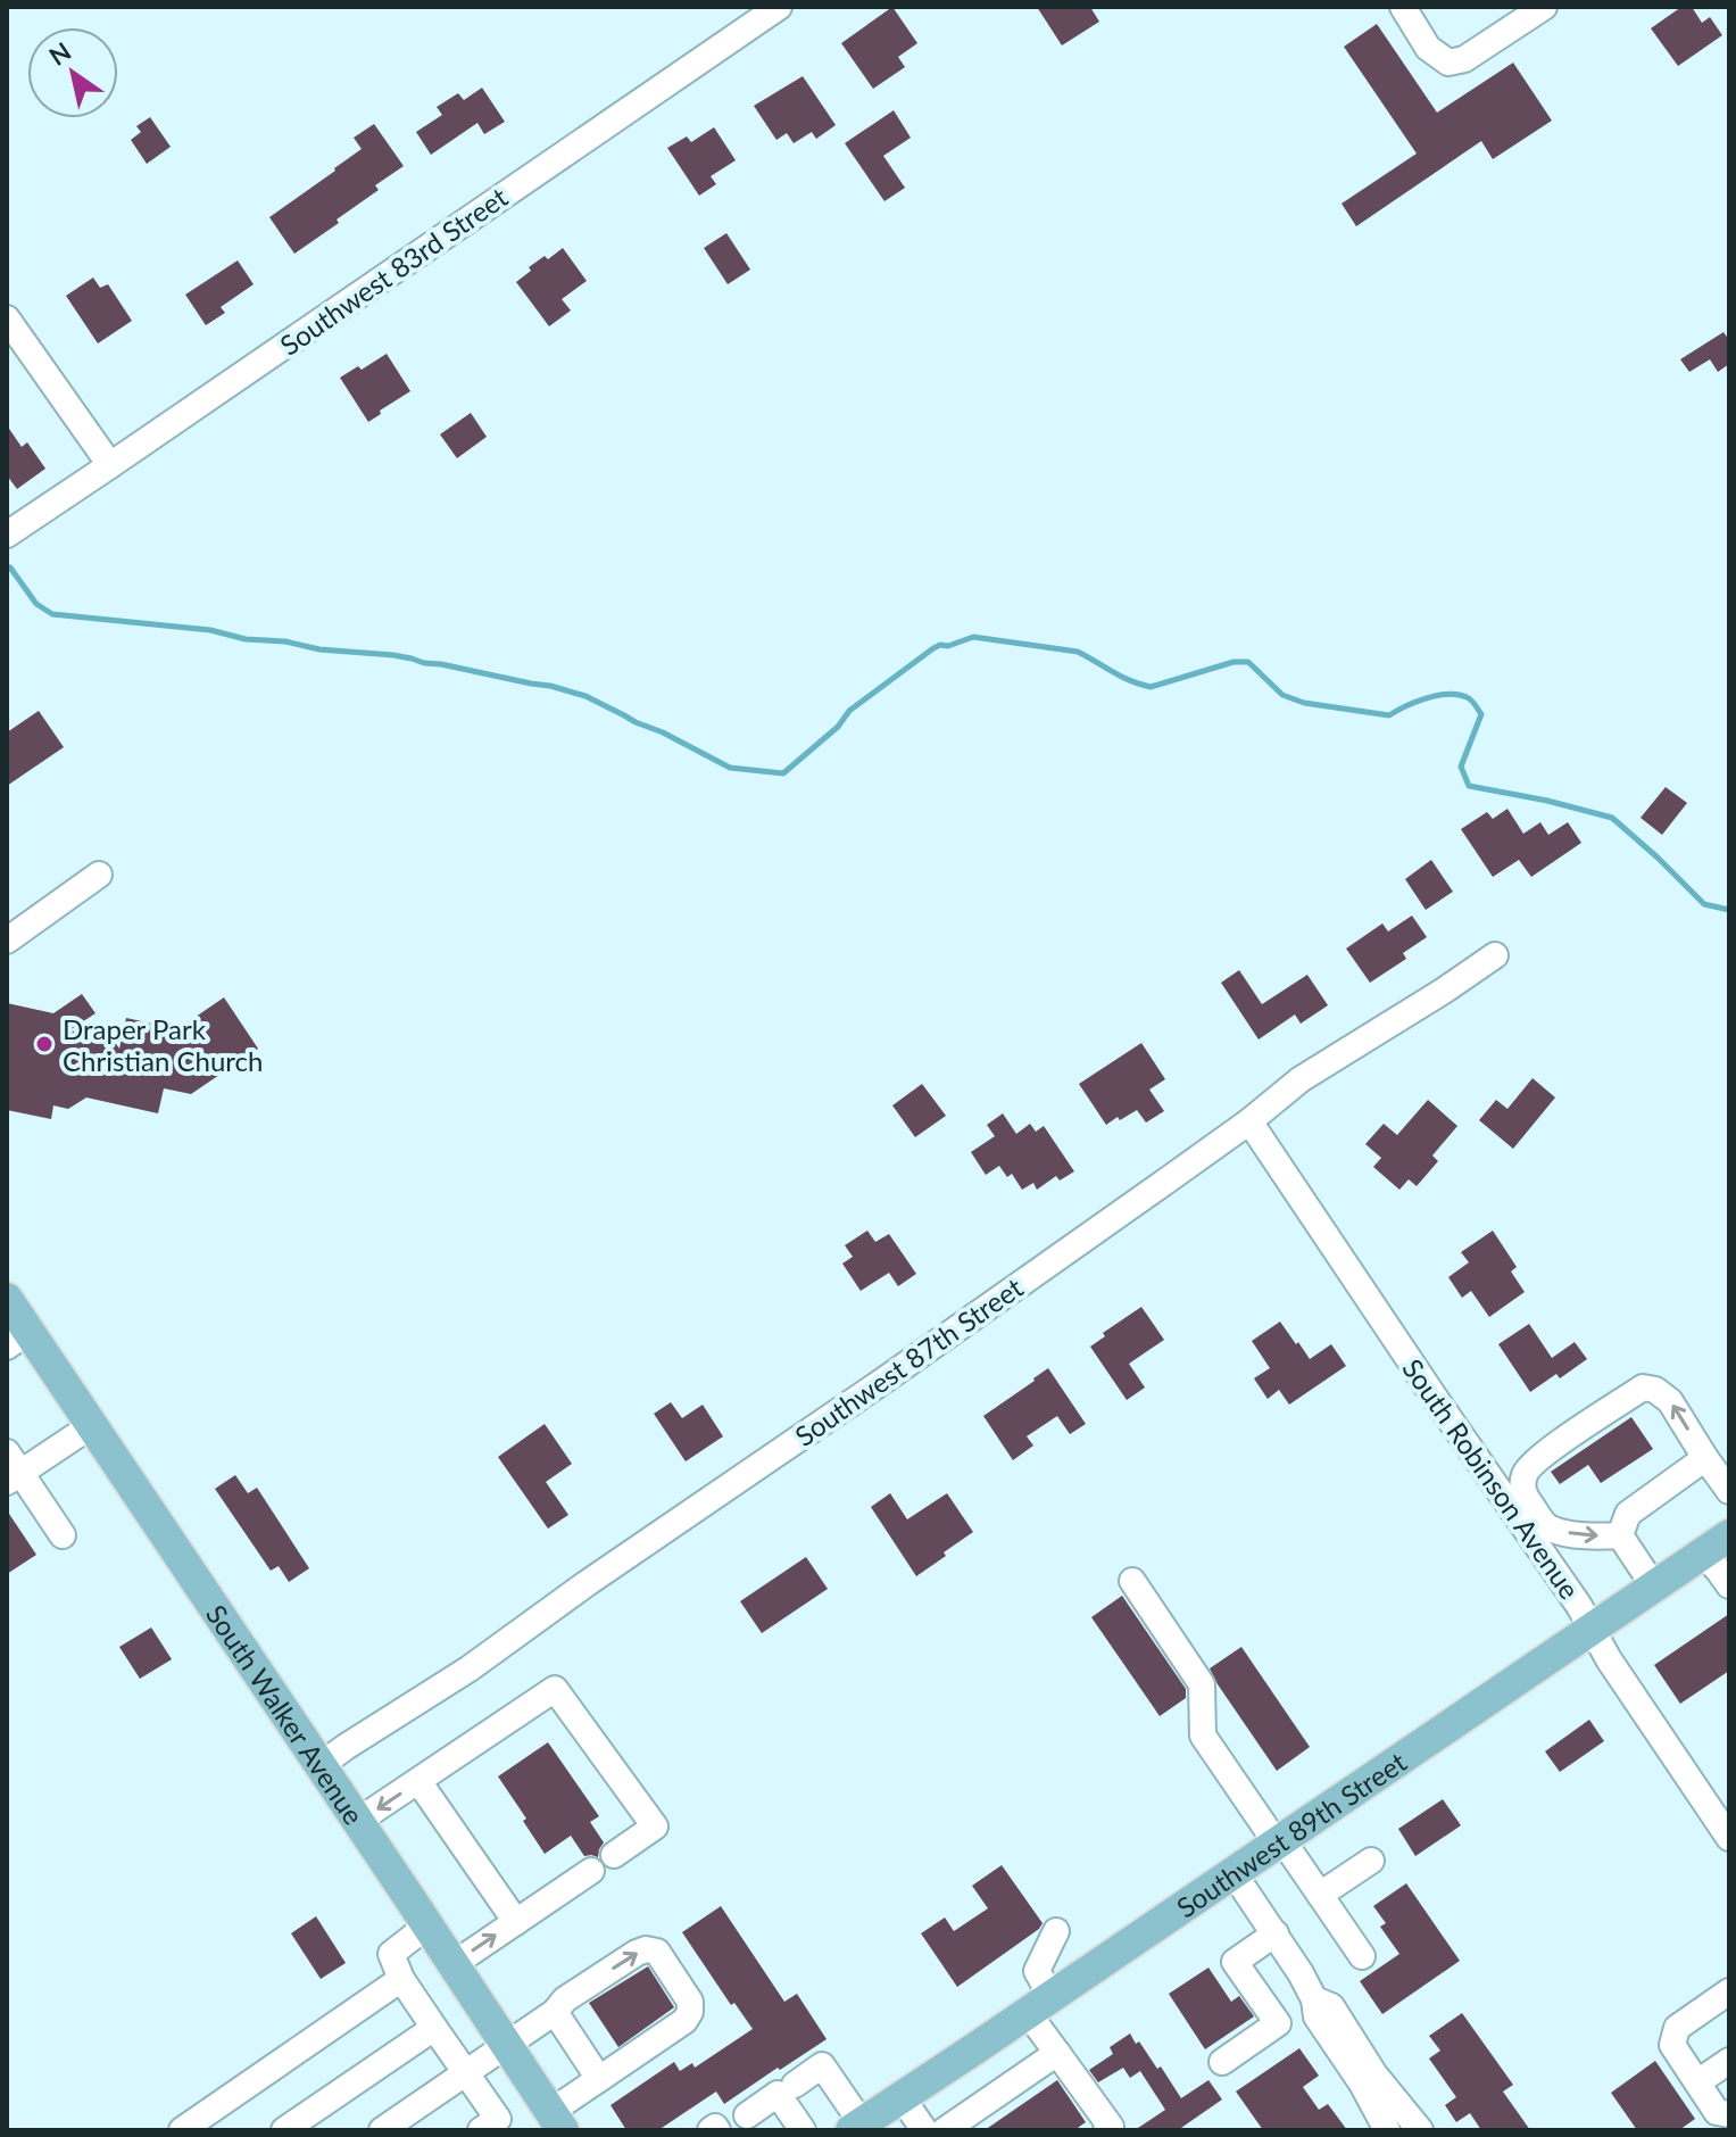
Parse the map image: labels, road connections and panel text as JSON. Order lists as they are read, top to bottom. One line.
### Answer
{"streets":{"main road":["South Walker Avenue","Southwest 89th Street"],"street":["Southwest 83rd Street","Southwest 87th Street","South Robinson Avenue"]},"crossings":[["Southwest 87th Street","South Robinson Avenue"],["Southwest 87th Street","South Walker Avenue"],["South Robinson Avenue","Southwest 89th Street"]],"places":["Draper Park Christian Church"],"north":"top left"}
